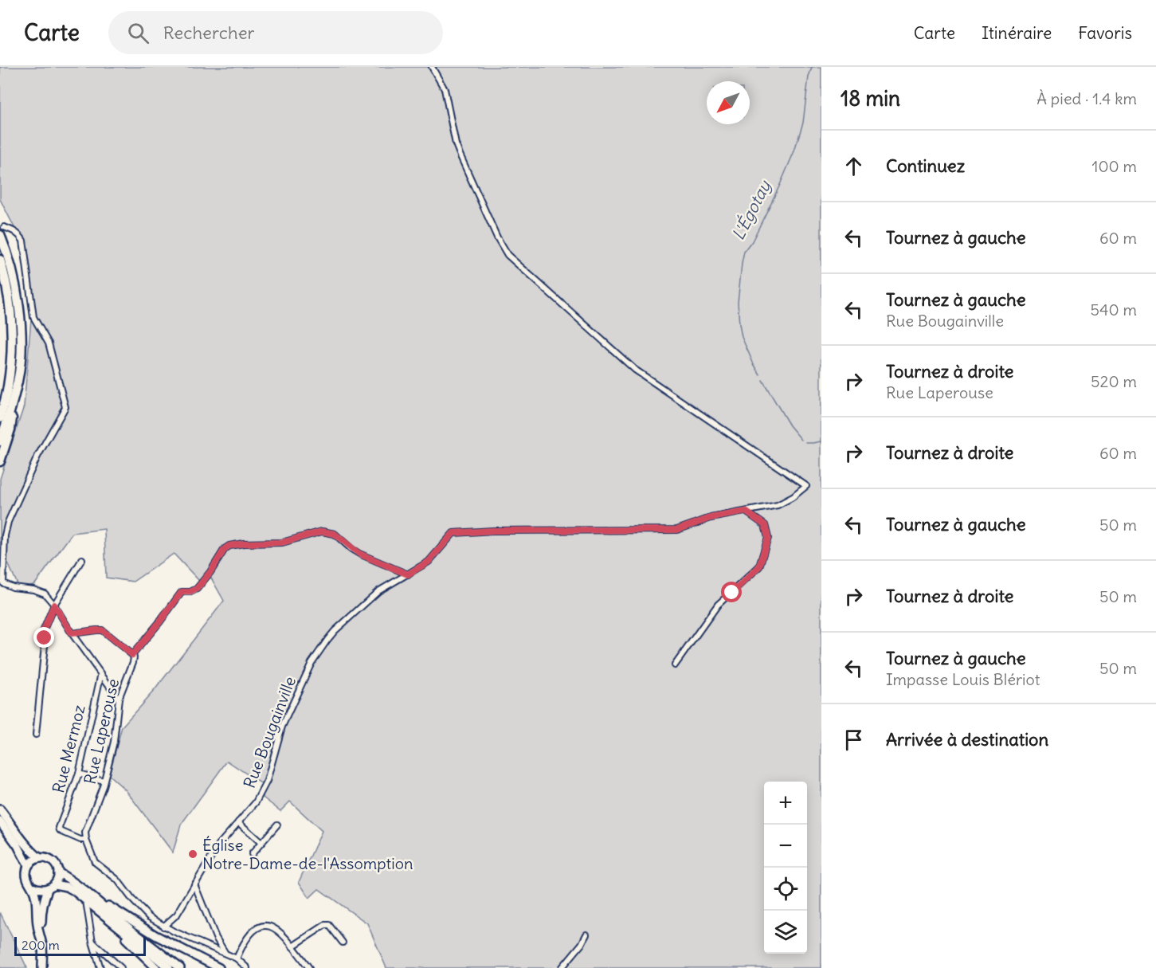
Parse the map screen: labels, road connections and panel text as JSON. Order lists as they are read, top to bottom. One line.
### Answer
{"streets":{"street":["Rue Laperouse","Rue Bougainville","Rue Mermoz"]},"crossings":[["Rue Laperouse","Rue Bougainville"],["Rue Laperouse","Rue Mermoz"]],"water":["L'Égotay"],"places":["Église Notre-Dame-de-l'Assomption"],"scale_bar":"200 m","north":"bottom left","page":{"header":"Carte","search":"Rechercher","nav":["Carte","Itinéraire","Favoris"],"heading":["18 min","À pied · 1.4 km"],"list":[["Continuez","100 m"],["Tournez à gauche","60 m"],["Tournez à gauche","Rue Bougainville","540 m"],["Tournez à droite","Rue Laperouse","520 m"],["Tournez à droite","60 m"],["Tournez à gauche","50 m"],["Tournez à droite","50 m"],["Tournez à gauche","Impasse Louis Blériot","50 m"],"Arrivée à destination"],"map_buttons":["+","−"],"scale":"200 m"}}
